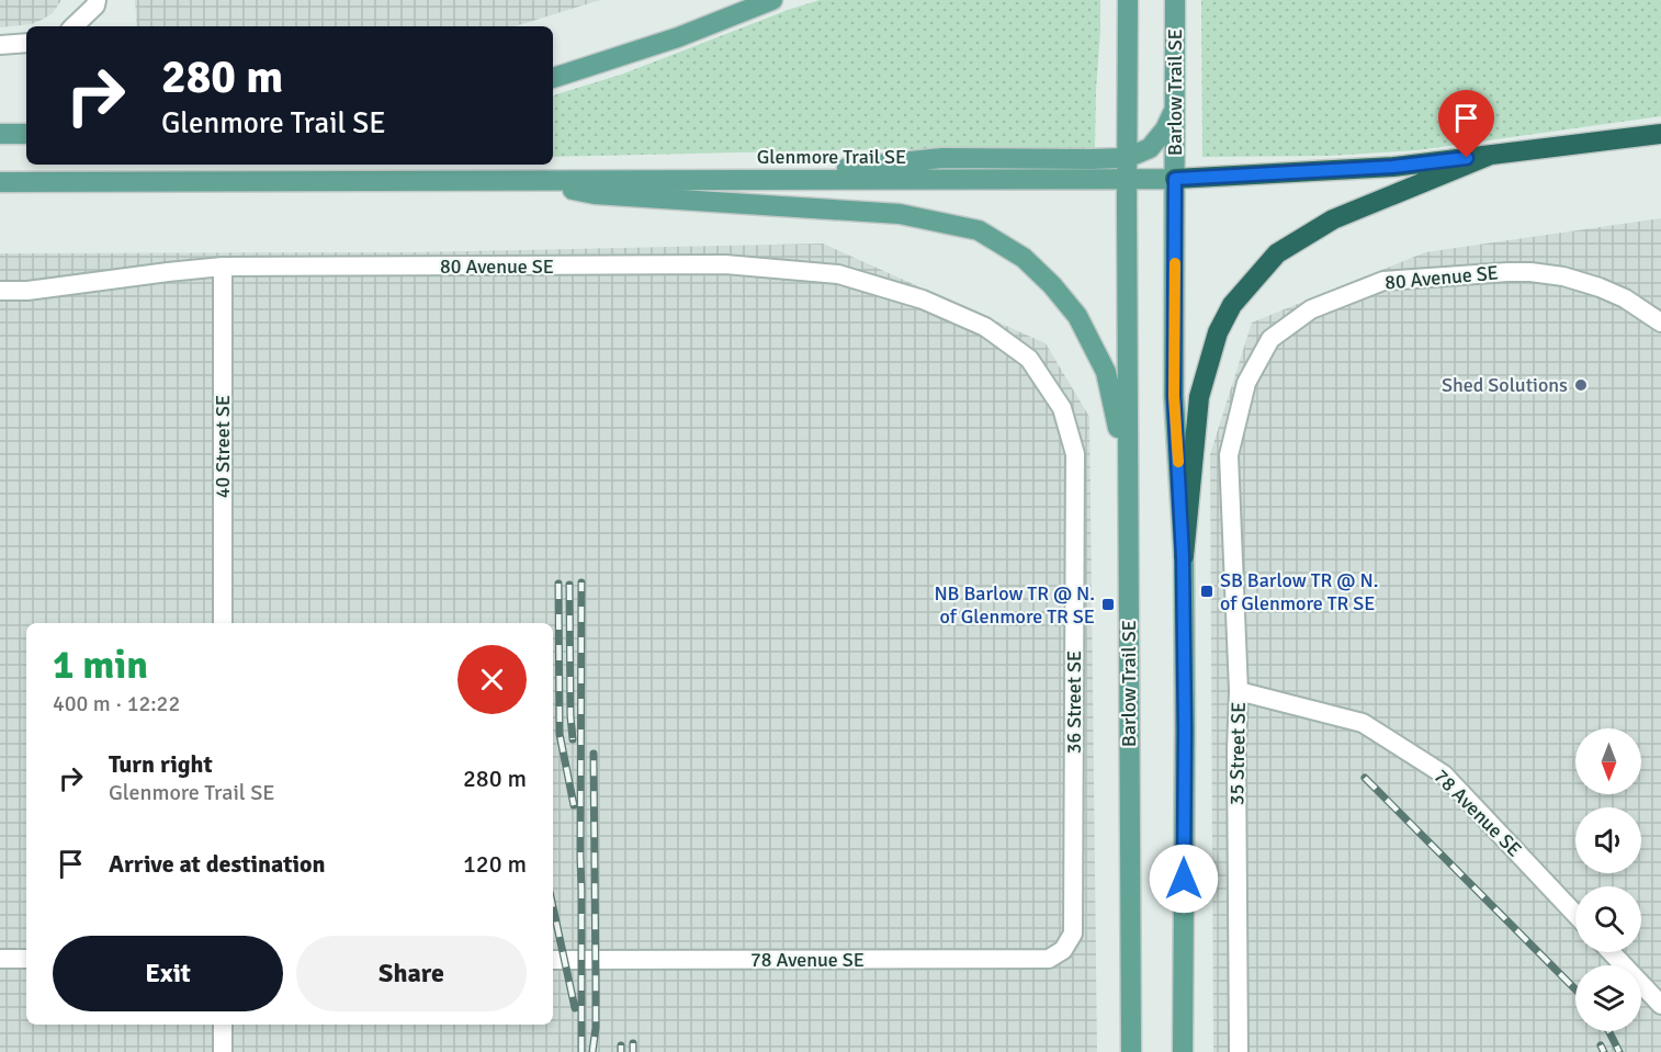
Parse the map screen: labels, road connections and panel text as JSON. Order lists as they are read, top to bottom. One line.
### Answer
{"streets":{"highway":["Glenmore Trail SE"],"main road":["Barlow Trail SE"],"street":["80 Avenue SE","40 Street SE","36 Street SE","35 Street SE","78 Avenue SE"]},"crossings":[["Barlow Trail SE","Glenmore Trail SE"],["80 Avenue SE","40 Street SE"],["80 Avenue SE","36 Street SE"],["80 Avenue SE","35 Street SE"],["36 Street SE","78 Avenue SE"],["35 Street SE","78 Avenue SE"]],"places":{"other":["Shed Solutions"],"transit":["SB Barlow TR @ N. of Glenmore TR SE","NB Barlow TR @ N. of Glenmore TR SE"]},"north":"bottom","page":{"turn":["280 m","Glenmore Trail SE"],"heading":["1 min","400 m · 12:22"],"list":[{"name":"Turn right","note":"Glenmore Trail SE","value":"280 m"},{"name":"Arrive at destination","value":"120 m"}],"buttons":["Exit","Share"]}}
